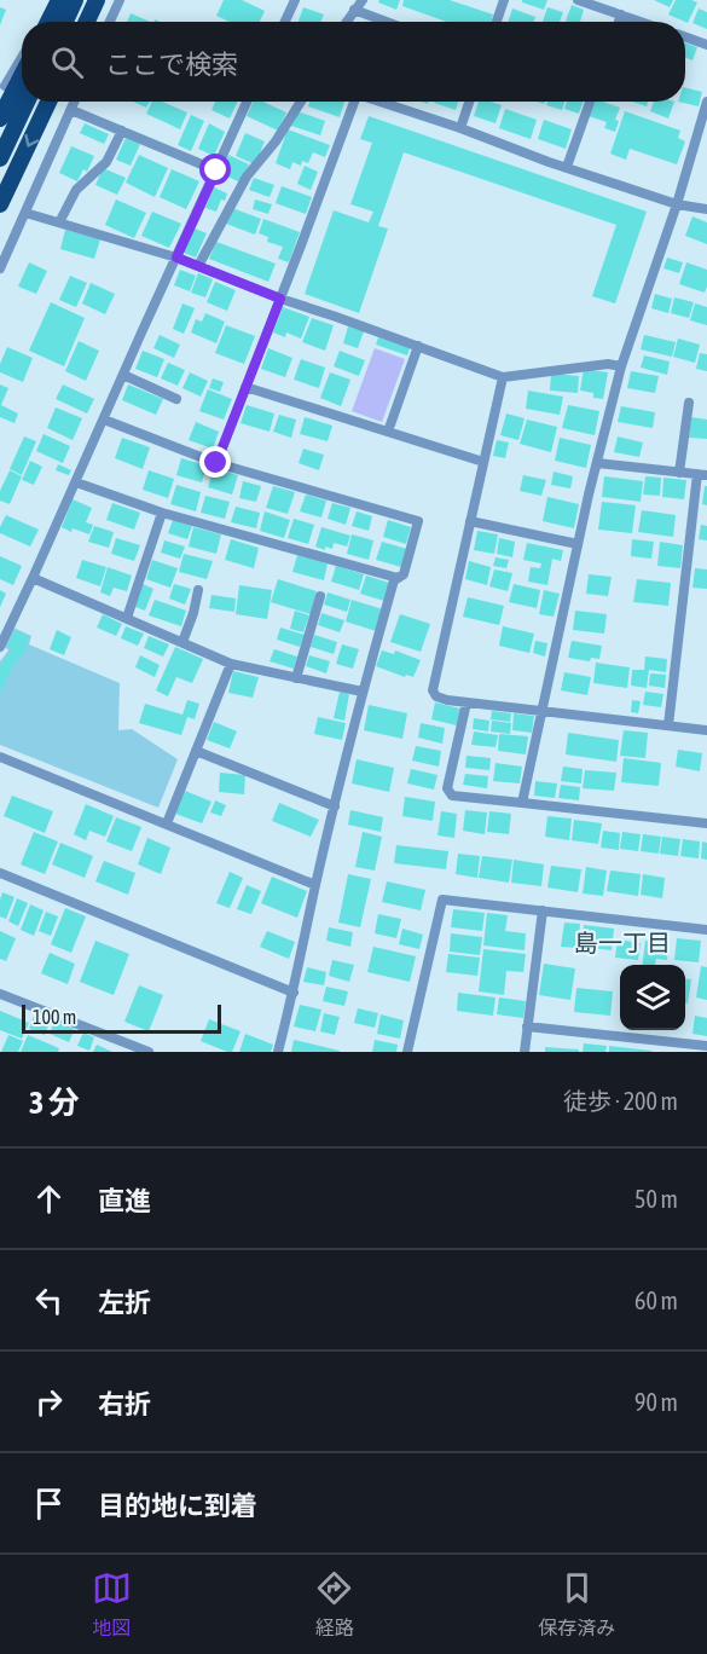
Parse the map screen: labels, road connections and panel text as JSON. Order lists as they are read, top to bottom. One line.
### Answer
{"districts":["島一丁目"],"scale_bar":"100 m","page":{"search":"ここで検索","scale":"100 m","heading":["3 分","徒歩 · 200 m"],"list":[["直進","50 m"],["左折","60 m"],["右折","90 m"],"目的地に到着"],"nav":["地図","経路","保存済み"]}}
